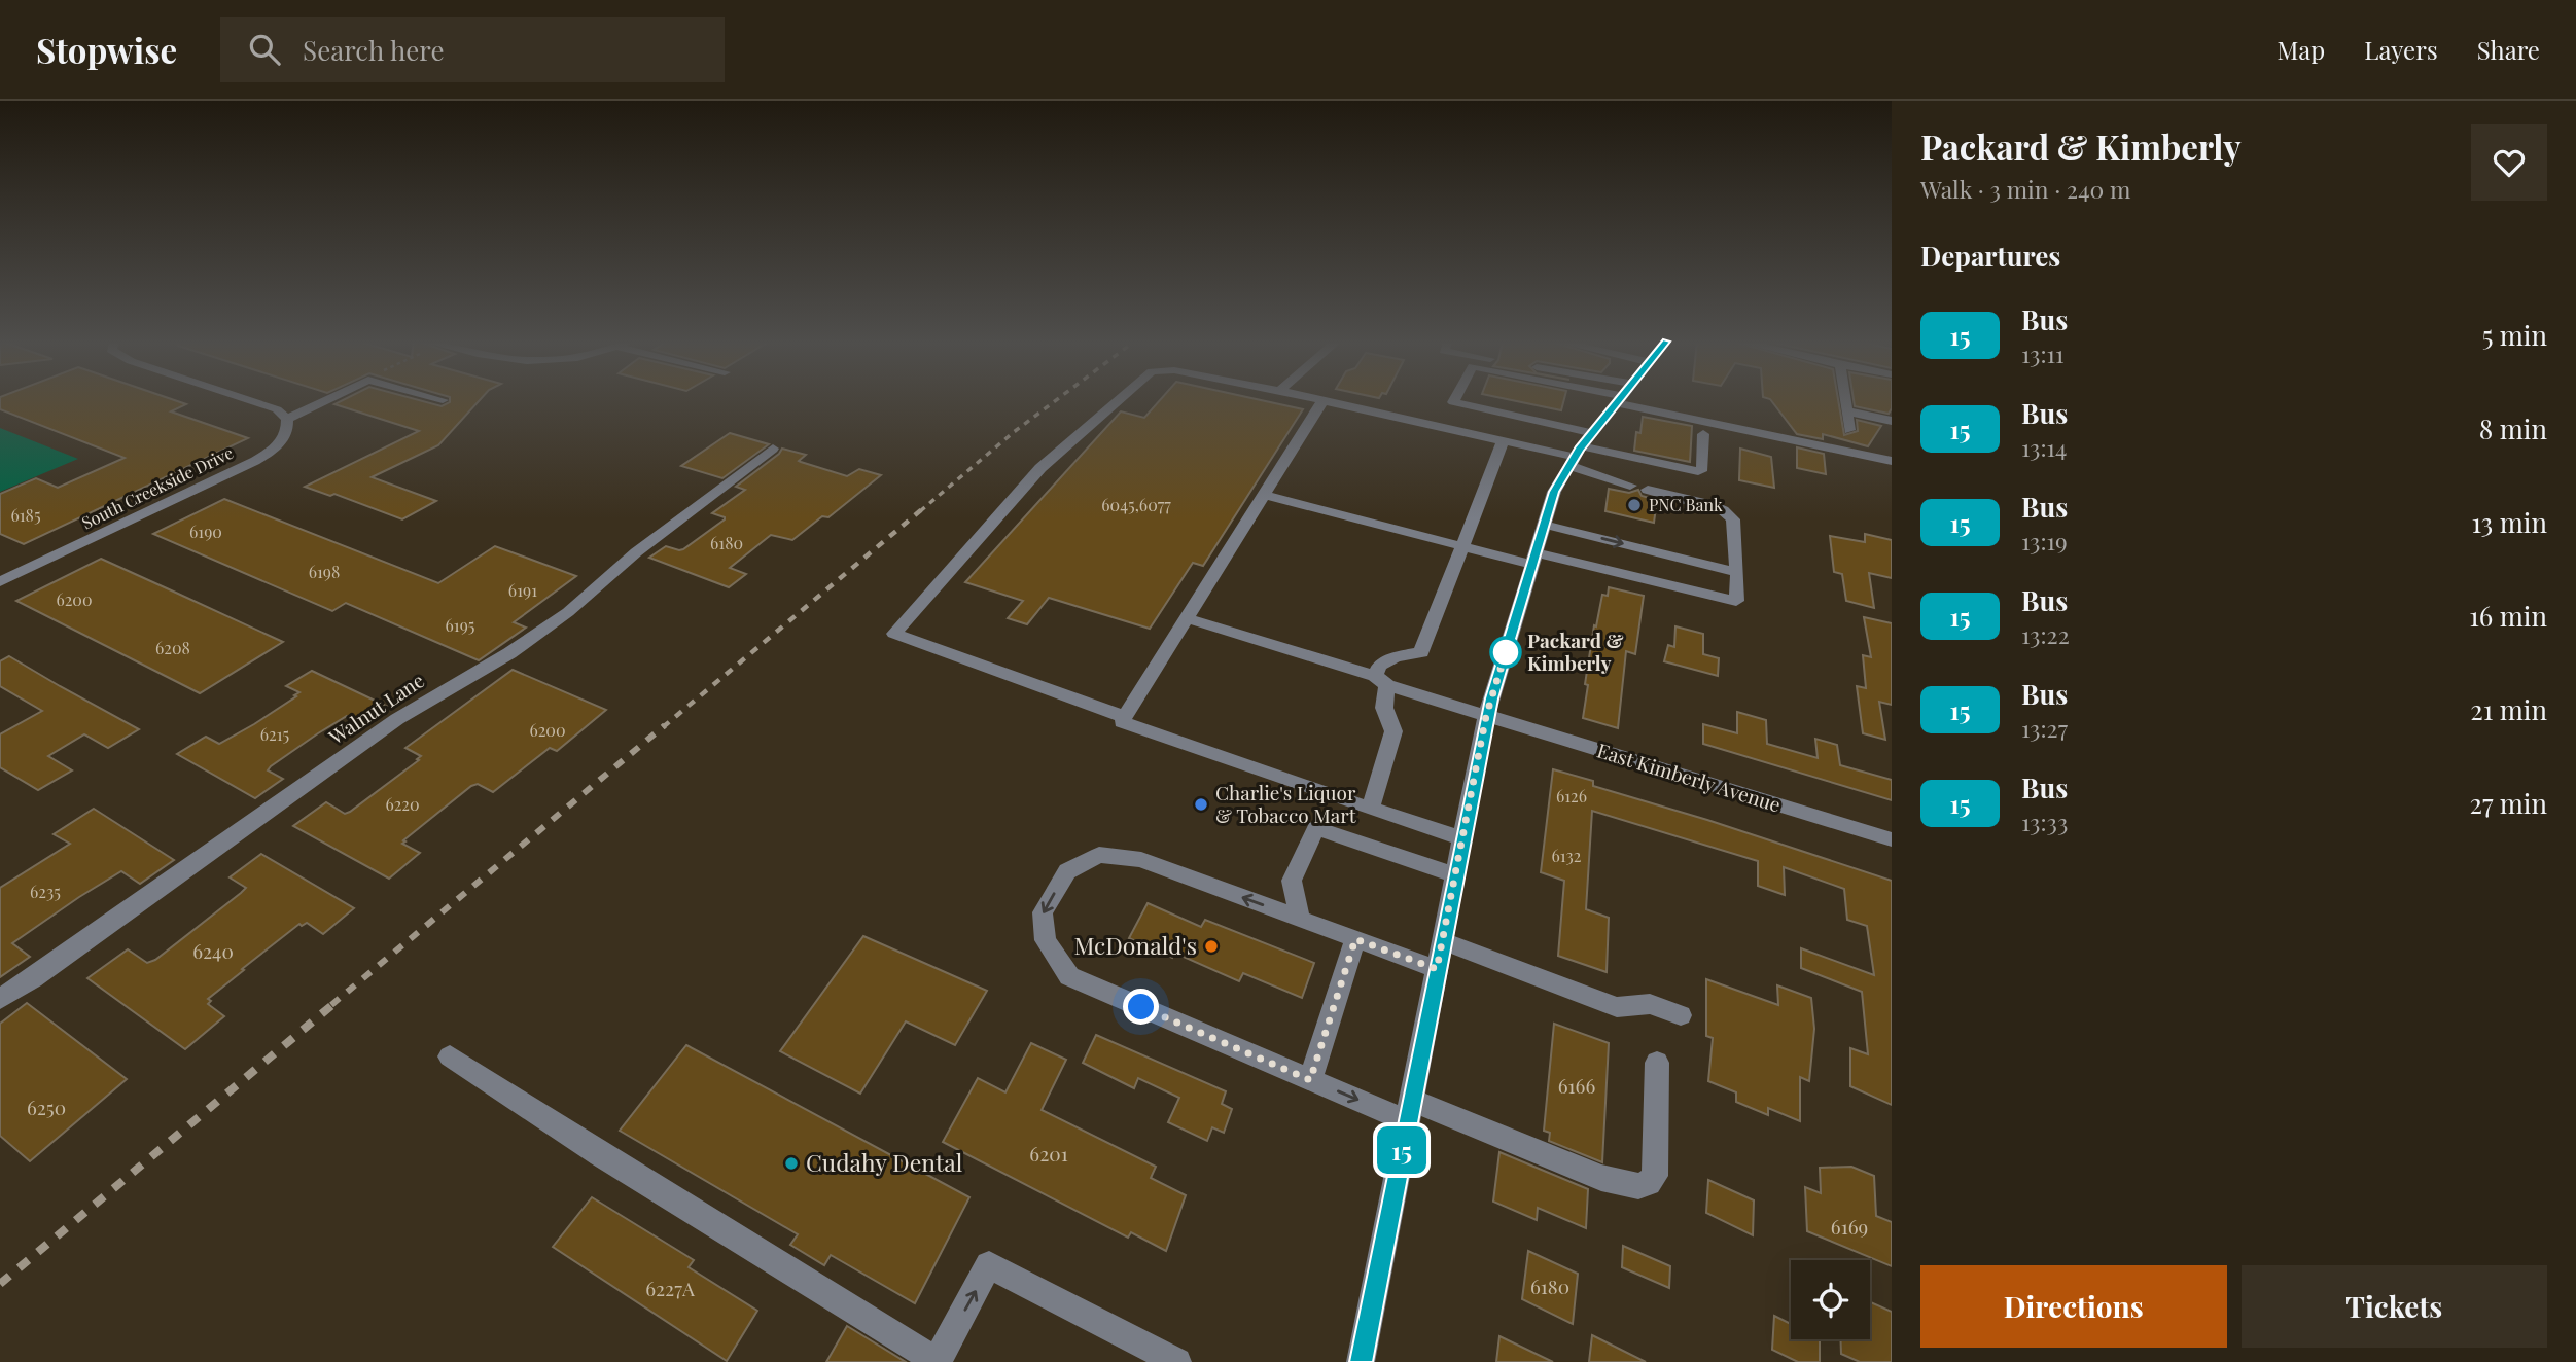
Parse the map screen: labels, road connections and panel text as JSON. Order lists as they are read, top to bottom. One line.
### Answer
{"streets":{"street":["South Creekside Drive","Walnut Lane","East Kimberly Avenue"]},"places":["PNC Bank","Packard & Kimberly","Charlie's Liquor & Tobacco Mart","McDonald's","Cudahy Dental"],"lines":["bus line 15"],"house_numbers":["6045,6077","6185","6190","6180","6198","6191","6200","6195","6208","6200","6215","6126","6220","6132","6235","6240","6166","6250","6201","6169","6180","6227A"],"page":{"header":"Stopwise","search":"Search here","nav":["Map","Layers","Share"],"on_map":"15","heading":[["Packard & Kimberly","Walk · 3 min · 240 m"],"Departures"],"list":[{"mark":"15","name":"Bus","note":"13:11","value":"5 min"},{"mark":"15","name":"Bus","note":"13:14","value":"8 min"},{"mark":"15","name":"Bus","note":"13:19","value":"13 min"},{"mark":"15","name":"Bus","note":"13:22","value":"16 min"},{"mark":"15","name":"Bus","note":"13:27","value":"21 min"},{"mark":"15","name":"Bus","note":"13:33","value":"27 min"}],"buttons":["Directions","Tickets"]}}
